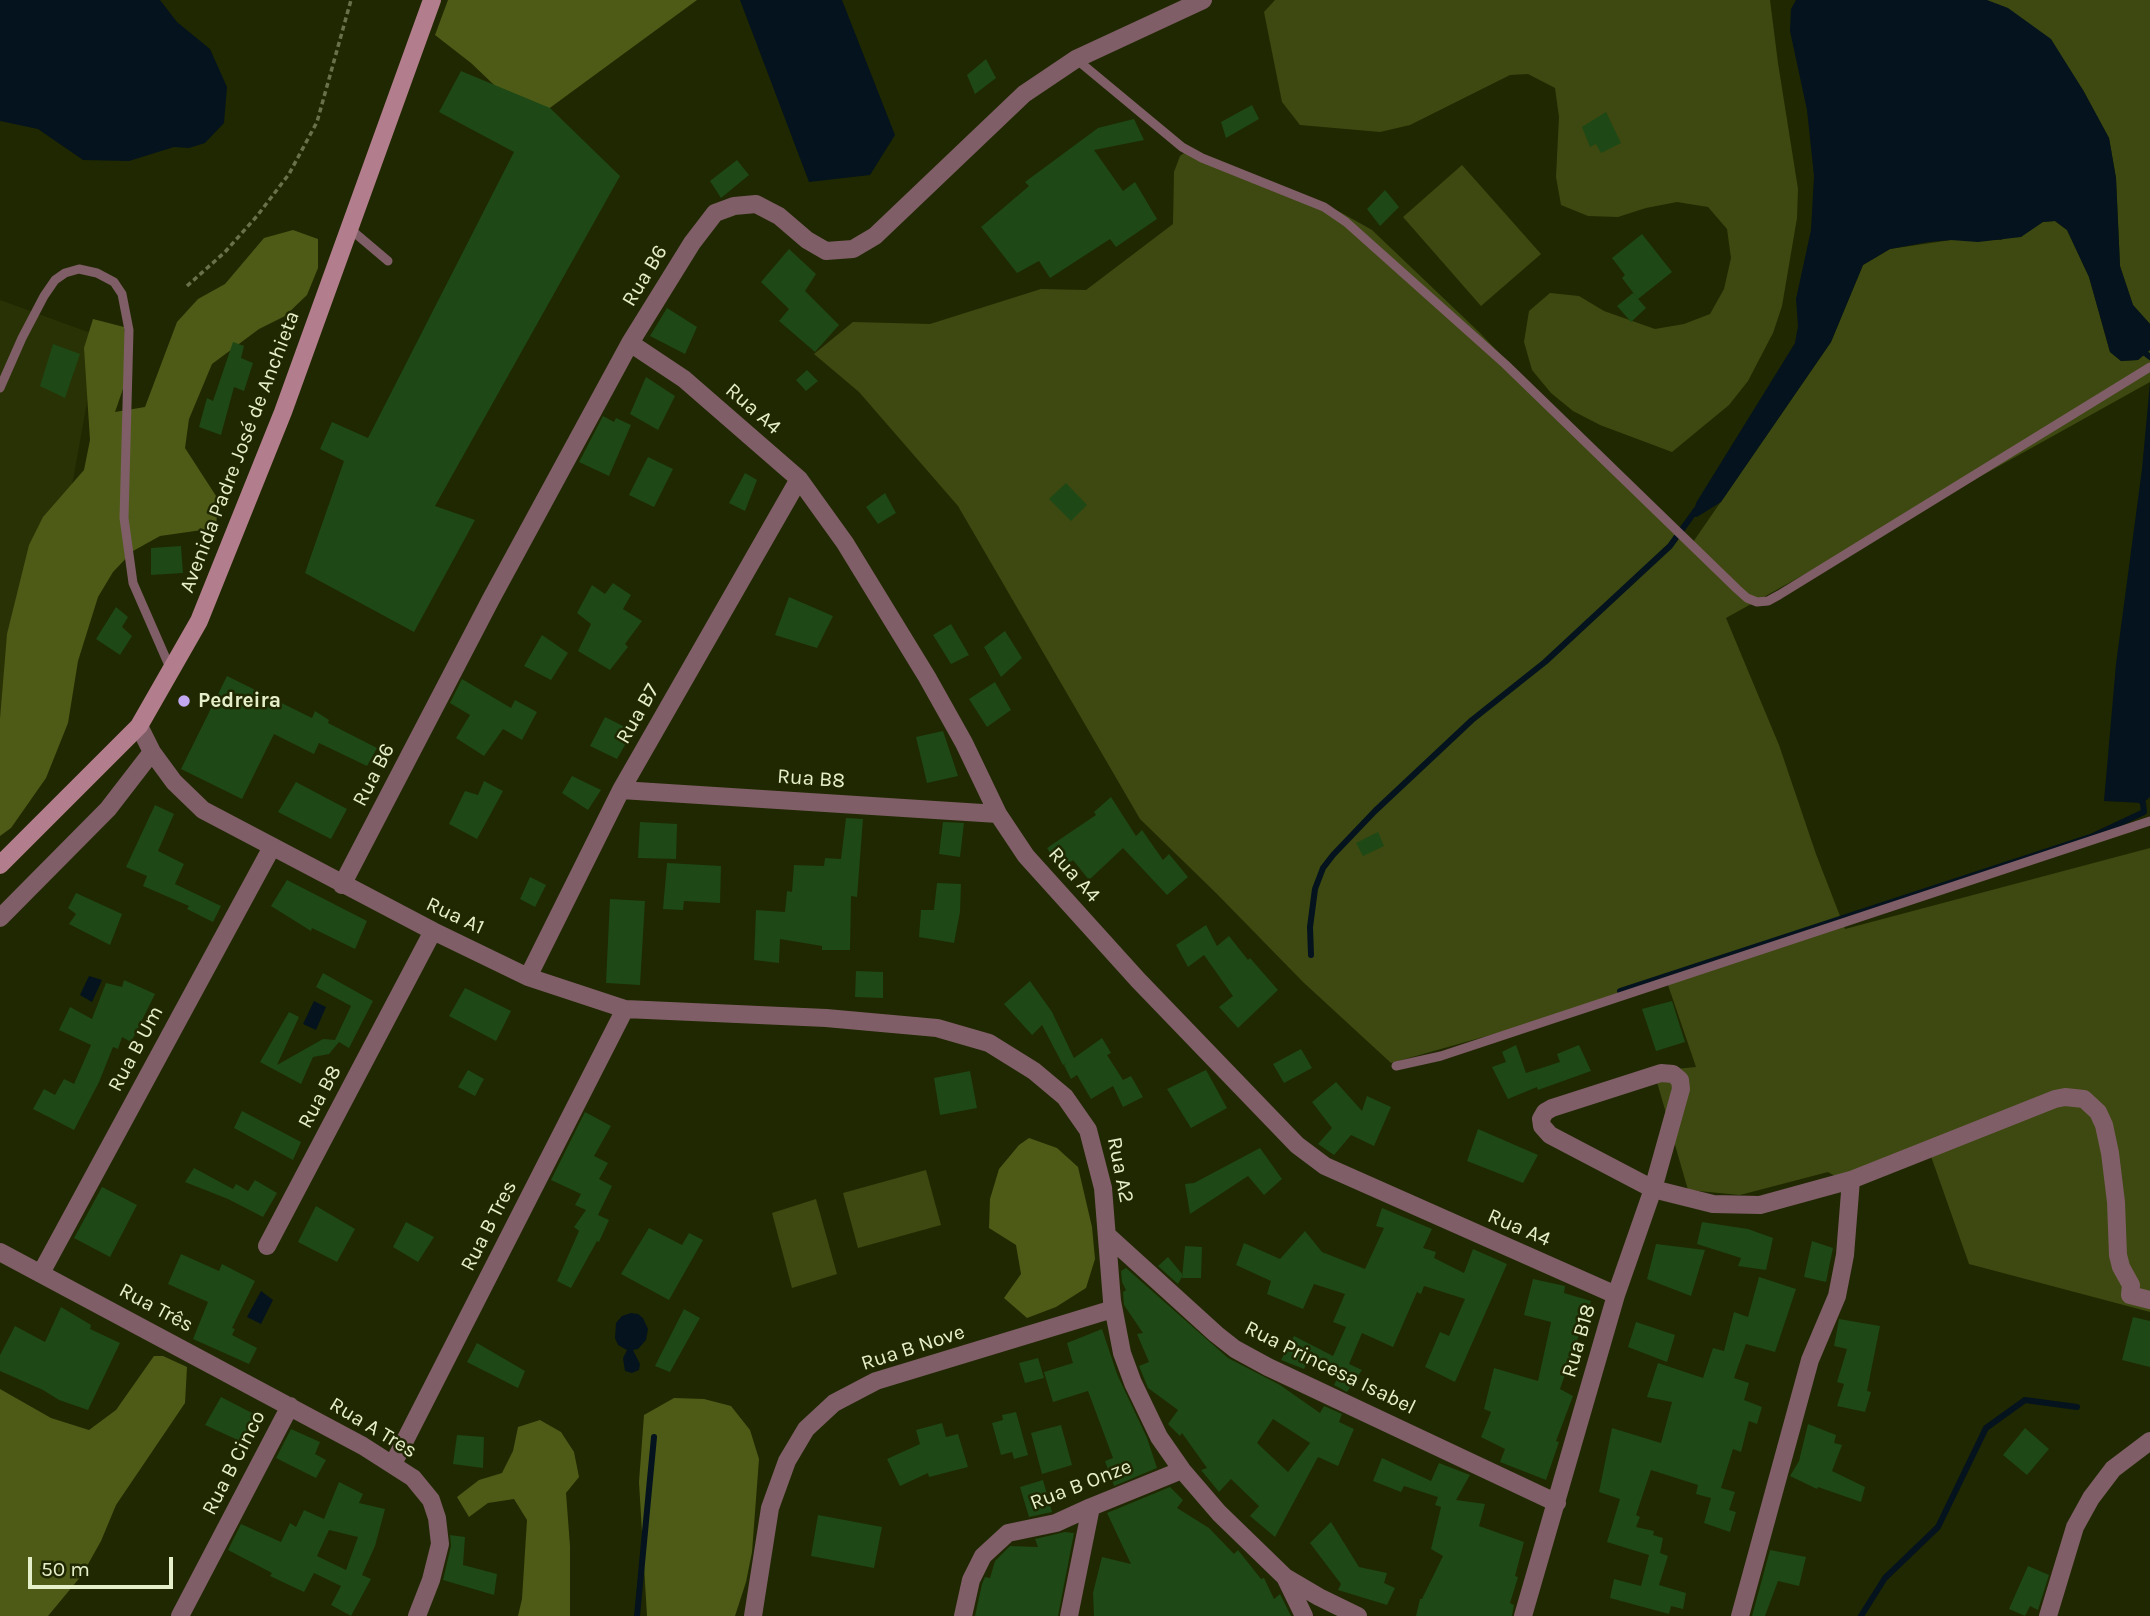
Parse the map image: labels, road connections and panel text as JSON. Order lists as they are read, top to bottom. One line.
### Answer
{"streets":{"main road":["Avenida Padre José de Anchieta"],"street":["Rua B6","Rua A4","Rua B7","Rua B8","Rua A1","Rua B Um","Rua A2","Rua B Tres","Rua Três","Rua B18","Rua B Nove","Rua Princesa Isabel","Rua A Tres","Rua B Cinco","Rua B Onze"]},"crossings":[["Rua B6","Rua A4"],["Rua B6","Rua A1"],["Rua A4","Rua B7"],["Rua A4","Rua B8"],["Rua A4","Rua B18"],["Avenida Padre José de Anchieta","Rua A1"],["Rua B7","Rua B8"],["Rua B7","Rua A1"],["Rua B8","Rua A1"],["Rua A1","Rua B Um"],["Rua A1","Rua A2"],["Rua A1","Rua B Tres"],["Rua B Um","Rua Três"],["Rua A2","Rua B Tres"],["Rua A2","Rua B Nove"],["Rua A2","Rua Princesa Isabel"],["Rua A2","Rua B Onze"],["Rua B Tres","Rua A Tres"],["Rua Três","Rua A Tres"],["Rua Três","Rua B Cinco"],["Rua B18","Rua Princesa Isabel"],["Rua A Tres","Rua B Cinco"]],"places":["Pedreira"],"scale_bar":"50 m"}
